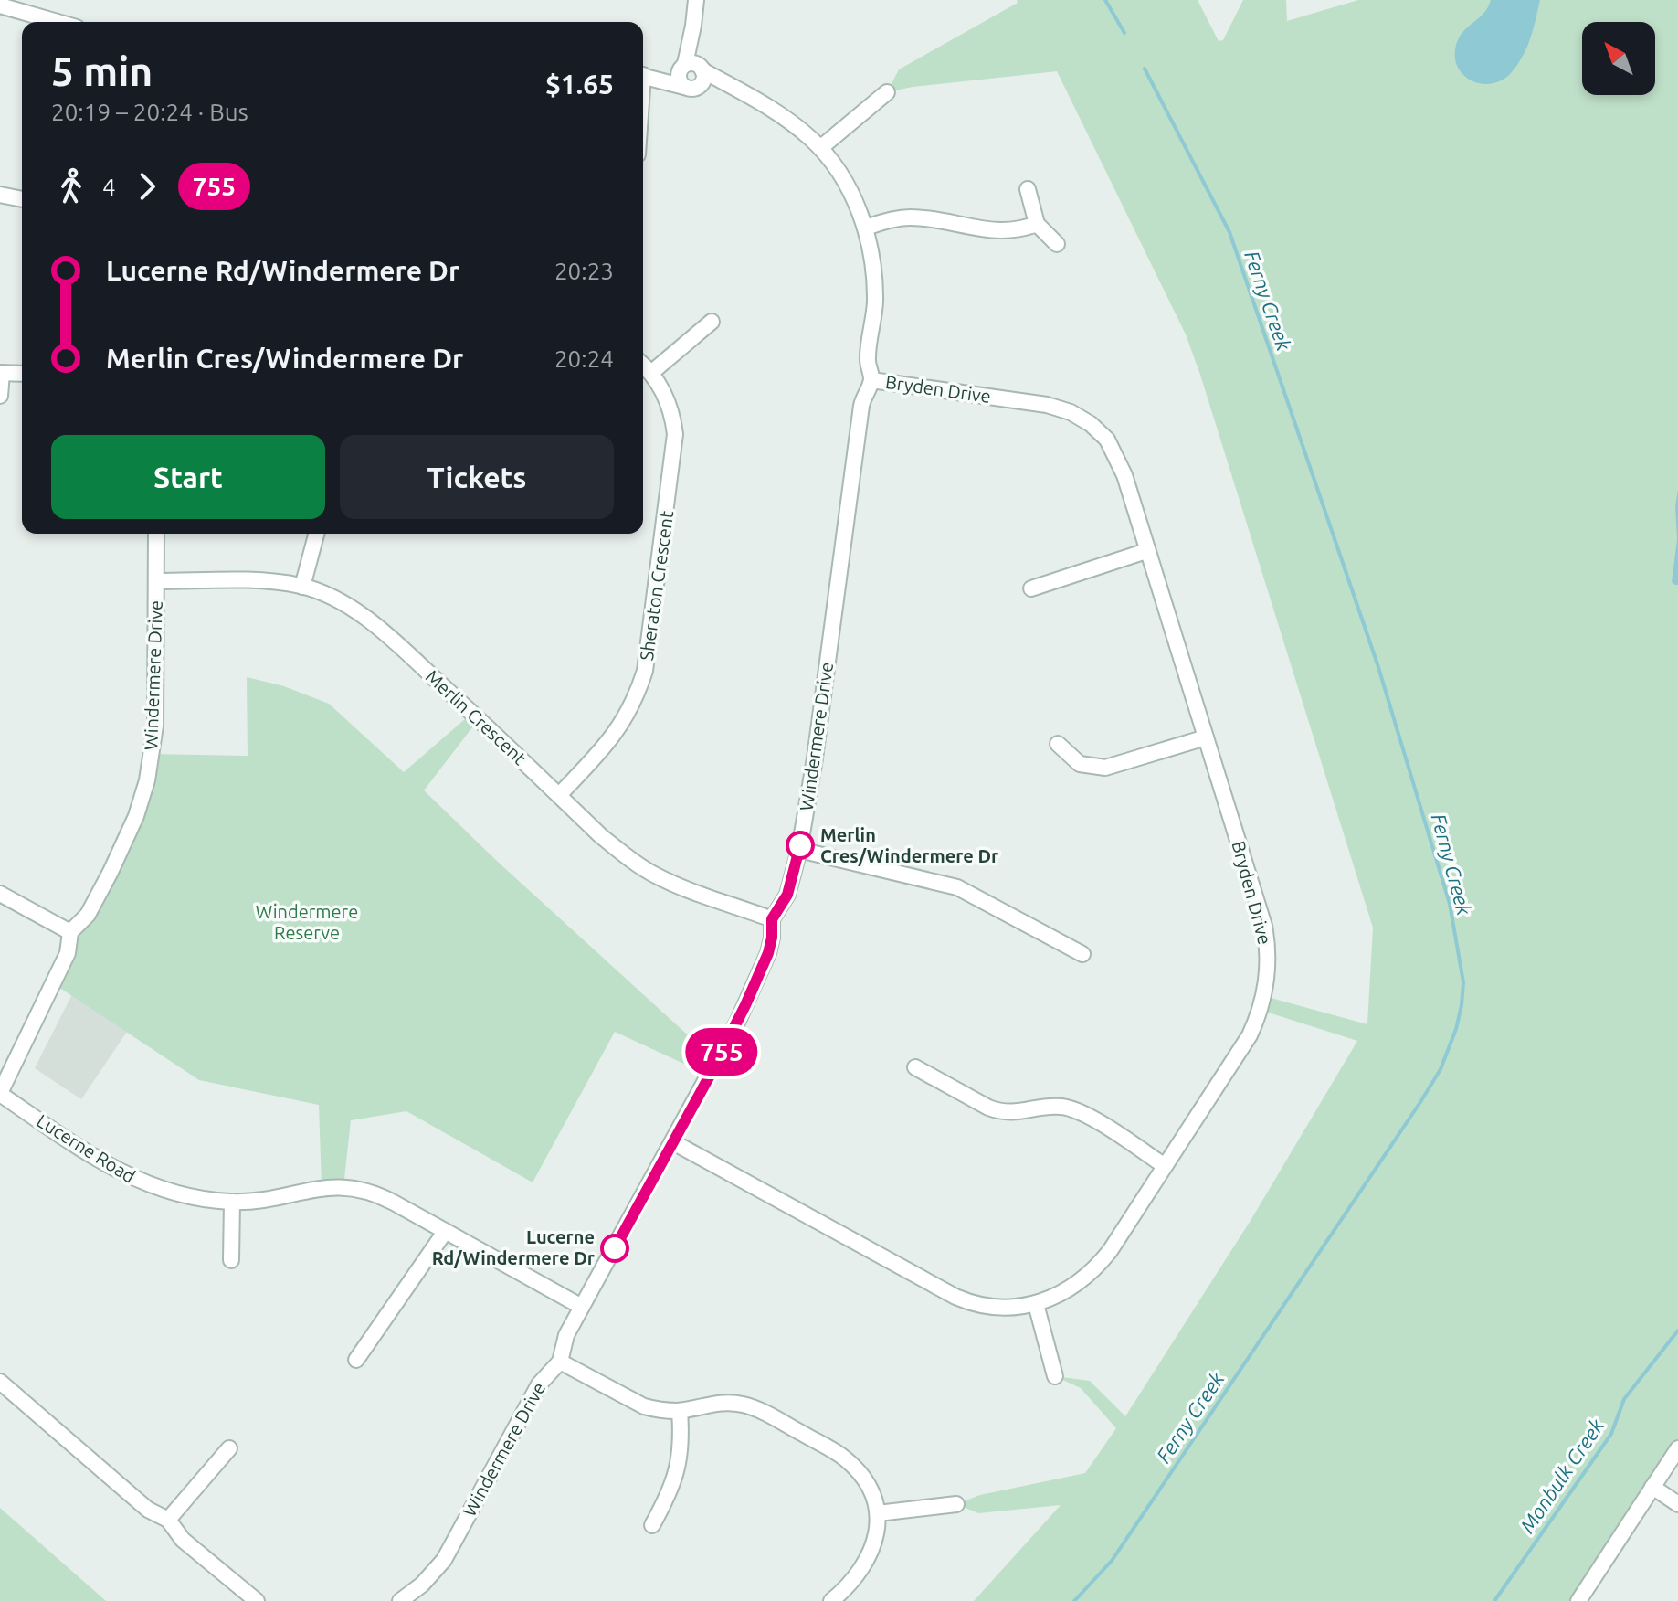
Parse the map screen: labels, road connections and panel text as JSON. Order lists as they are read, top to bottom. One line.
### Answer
{"streets":{"street":["Bryden Drive","Sheraton Crescent","Windermere Drive","Merlin Crescent","Lucerne Road"]},"crossings":[["Bryden Drive","Windermere Drive"],["Sheraton Crescent","Merlin Crescent"],["Windermere Drive","Merlin Crescent"],["Windermere Drive","Lucerne Road"]],"water":["Ferny Creek","Monbulk Creek"],"parks":["Windermere Reserve"],"places":["Merlin Cres/Windermere Dr","Lucerne Rd/Windermere Dr"],"lines":["bus line 755"],"north":"top left","page":{"on_map":"755","heading":["5 min","20:19 – 20:24 · Bus","$1.65"],"legs":["4","755"],"list":[{"name":"Lucerne Rd/Windermere Dr","value":"20:23"},{"name":"Merlin Cres/Windermere Dr","value":"20:24"}],"buttons":["Start","Tickets"]}}
